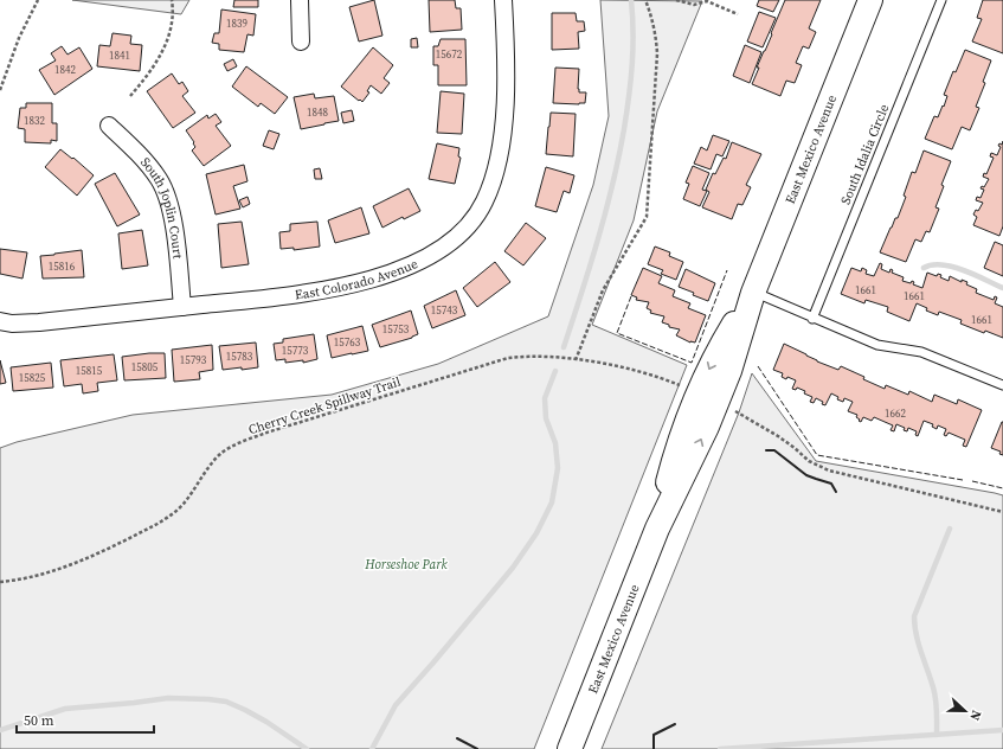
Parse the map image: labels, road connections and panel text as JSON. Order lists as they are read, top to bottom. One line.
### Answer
{"streets":{"street":["East Mexico Avenue","South Joplin Court","East Colorado Avenue"],"lane":["South Idalia Circle"],"path":["Cherry Creek Spillway Trail"]},"crossings":[["South Joplin Court","East Colorado Avenue"]],"parks":["Horseshoe Park"],"house_numbers":["1839","15672","1841","1842","1848","1832","15816","1661","1661","15743","1661","15753","15763","15773","15783","15793","15805","15815","15825","1662"],"scale_bar":"50 m","north":"right"}
